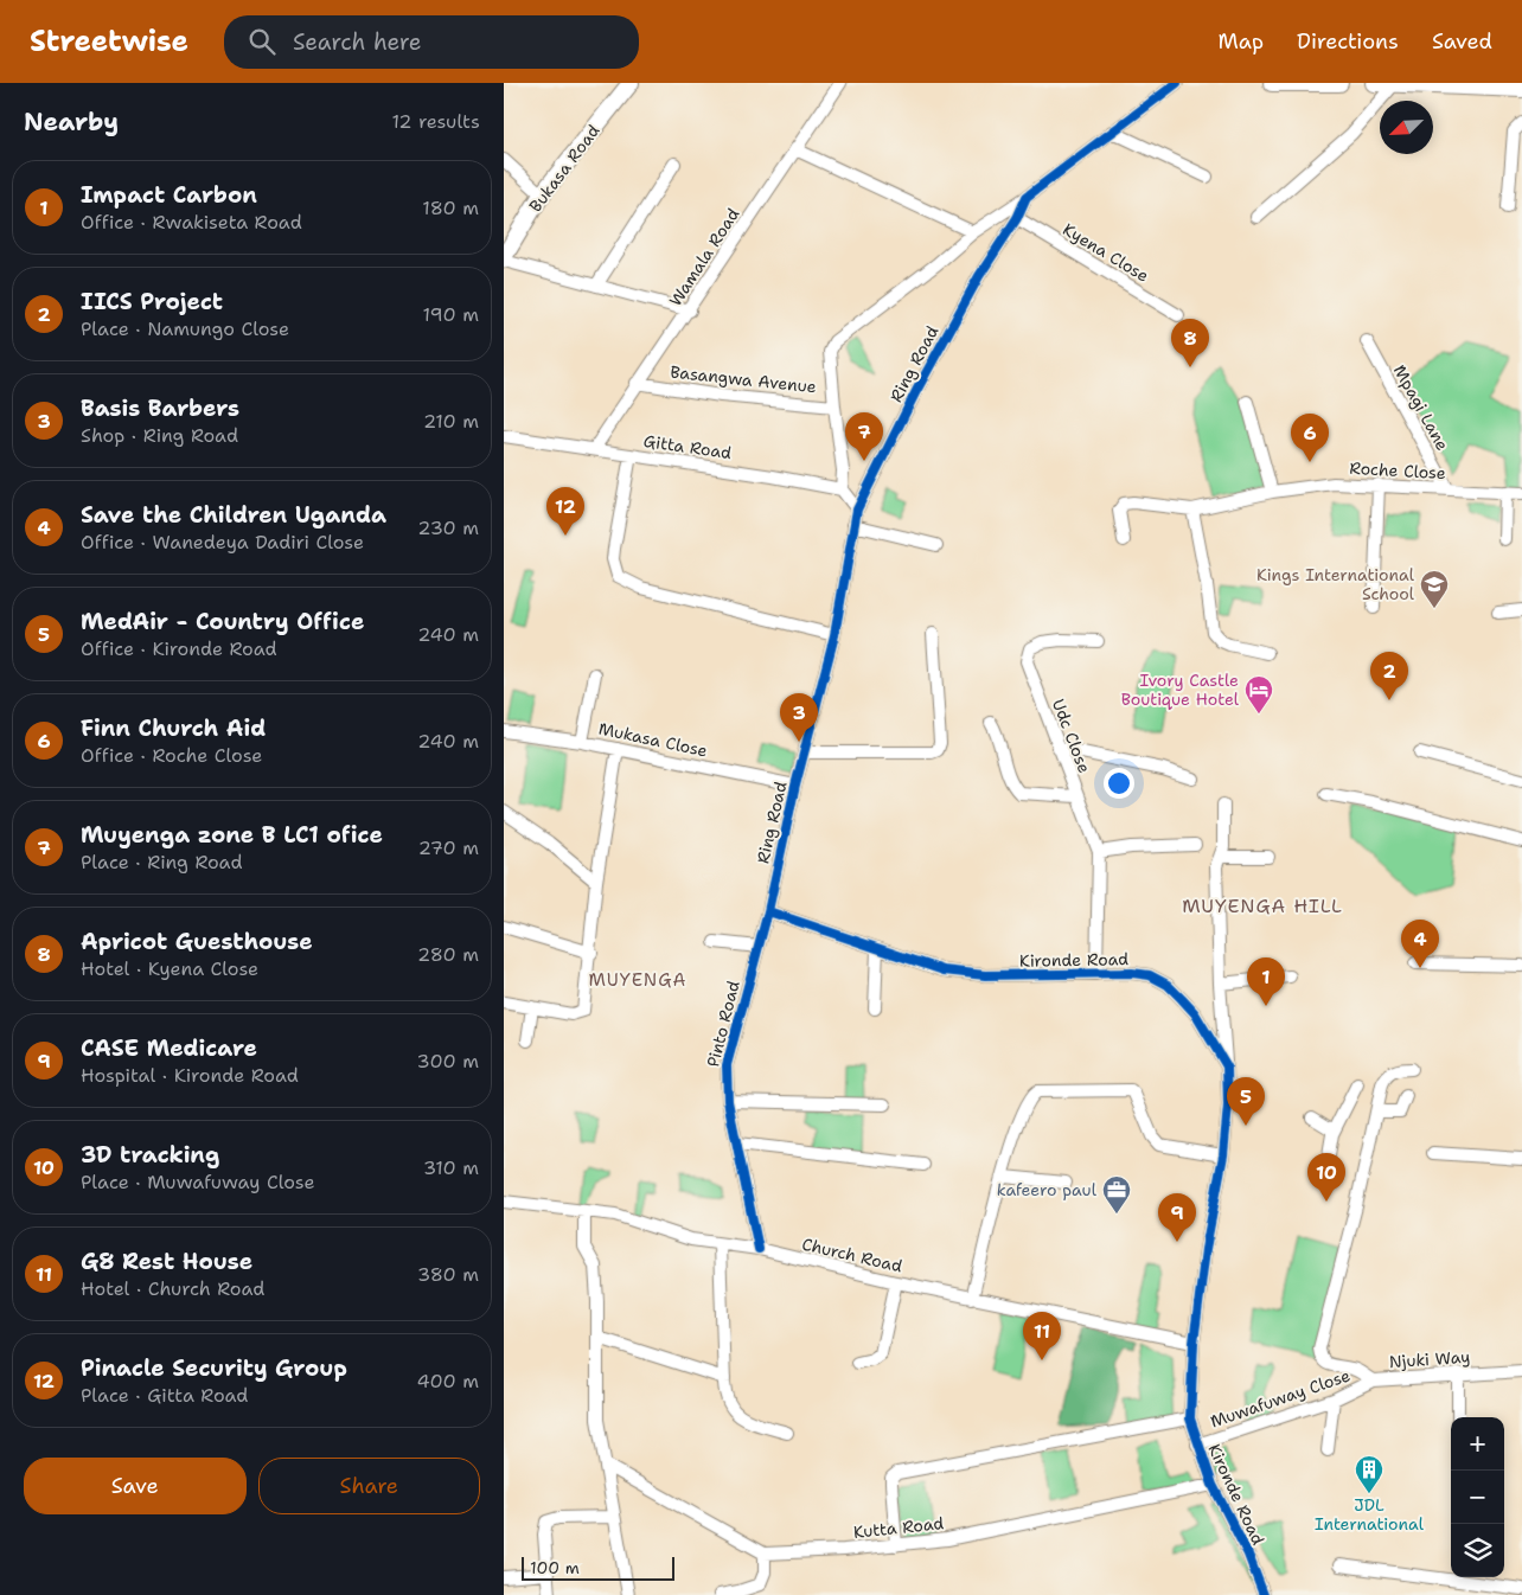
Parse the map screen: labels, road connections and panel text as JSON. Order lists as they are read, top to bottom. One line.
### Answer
{"streets":{"street":["Bukasa Road","Kyena Close","Wamala Road","Ring Road","Basangwa Avenue","Mpagi Lane","Gitta Road","Roche Close","Udc Close","Mukasa Close","Kironde Road","Pinto Road","Church Road","Njuki Way","Muwafuway Close","Kutta Road"]},"crossings":[["Kyena Close","Ring Road"],["Wamala Road","Basangwa Avenue"],["Wamala Road","Gitta Road"],["Ring Road","Mukasa Close"],["Ring Road","Kironde Road"],["Ring Road","Pinto Road"],["Basangwa Avenue","Gitta Road"],["Mpagi Lane","Roche Close"],["Udc Close","Kironde Road"],["Kironde Road","Pinto Road"],["Kironde Road","Church Road"],["Kironde Road","Muwafuway Close"],["Kironde Road","Kutta Road"],["Pinto Road","Church Road"],["Njuki Way","Muwafuway Close"]],"districts":["MUYENGA HILL","MUYENGA"],"places":{"school or university":["Kings International School"],"hotel":["Ivory Castle Boutique Hotel"],"office":["kafeero paul"],"building":["JDL International"]},"scale_bar":"100 m","north":"bottom left","page":{"header":"Streetwise","search":"Search here","nav":["Map","Directions","Saved"],"heading":["Nearby","12 results"],"list":[{"mark":"1","name":"Impact Carbon","note":"Office · Rwakiseta Road","value":"180 m"},{"mark":"2","name":"IICS Project","note":"Place · Namungo Close","value":"190 m"},{"mark":"3","name":"Basis Barbers","note":"Shop · Ring Road","value":"210 m"},{"mark":"4","name":"Save the Children Uganda","note":"Office · Wanedeya Dadiri Close","value":"230 m"},{"mark":"5","name":"MedAir - Country Office","note":"Office · Kironde Road","value":"240 m"},{"mark":"6","name":"Finn Church Aid","note":"Office · Roche Close","value":"240 m"},{"mark":"7","name":"Muyenga zone B LC1 ofice","note":"Place · Ring Road","value":"270 m"},{"mark":"8","name":"Apricot Guesthouse","note":"Hotel · Kyena Close","value":"280 m"},{"mark":"9","name":"CASE Medicare","note":"Hospital · Kironde Road","value":"300 m"},{"mark":"10","name":"3D tracking","note":"Place · Muwafuway Close","value":"310 m"},{"mark":"11","name":"G8 Rest House","note":"Hotel · Church Road","value":"380 m"},{"mark":"12","name":"Pinacle Security Group","note":"Place · Gitta Road","value":"400 m"}],"pins":["8","7","6","12","2","3","4","1","5","10","9","11"],"map_buttons":["+","−"],"buttons":["Save","Share"],"scale":"100 m"}}
